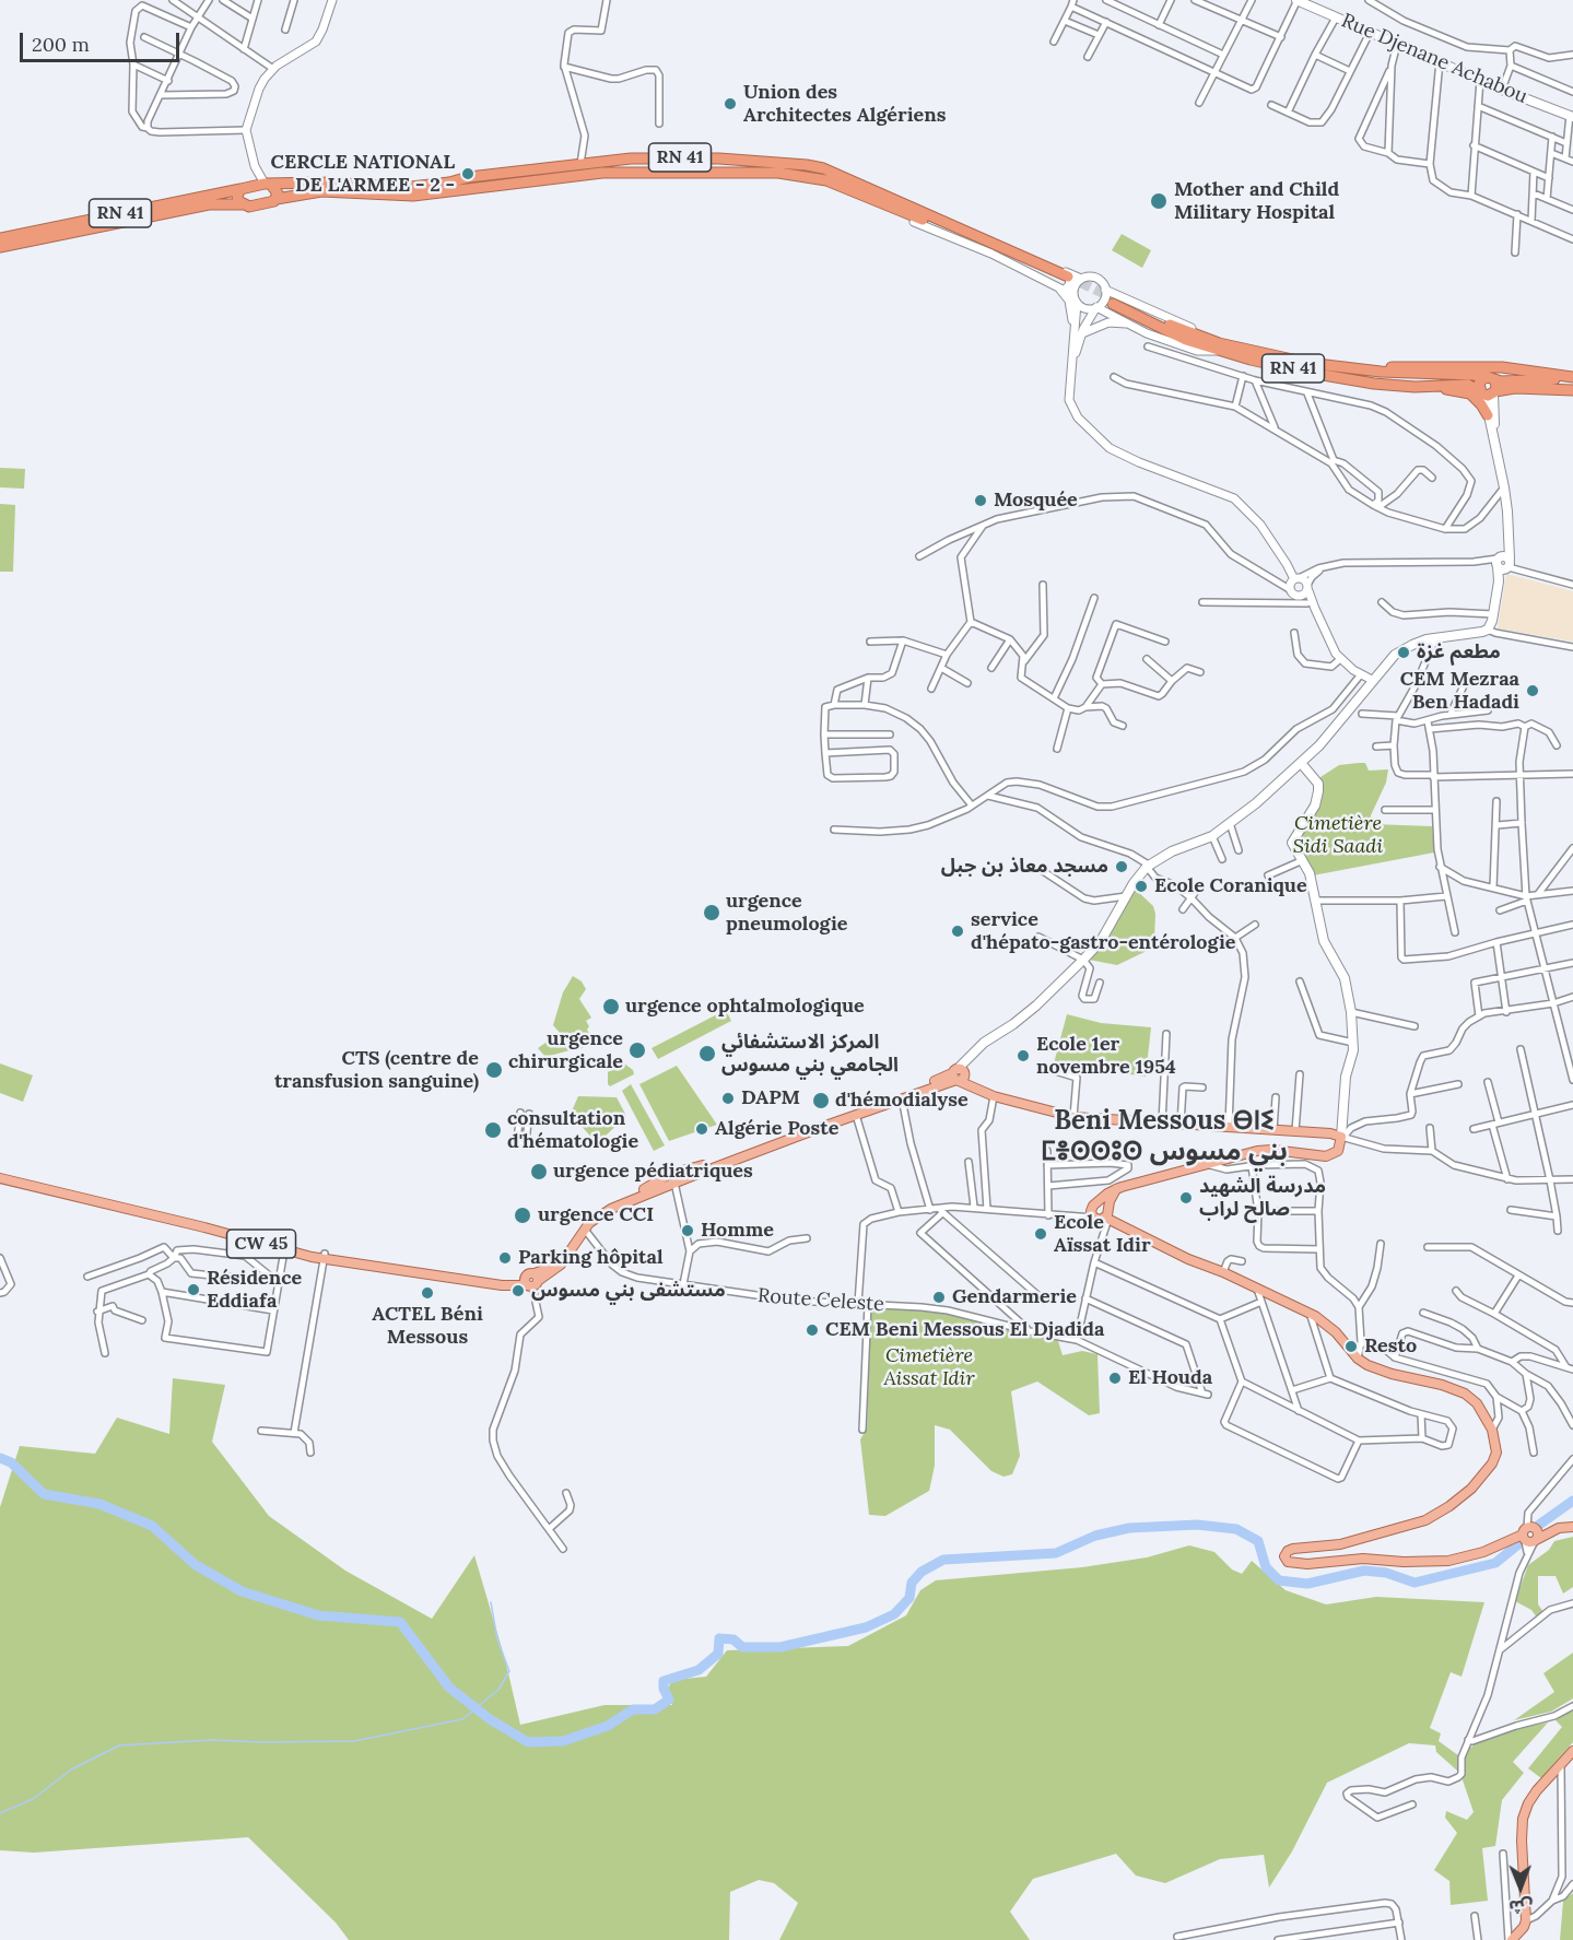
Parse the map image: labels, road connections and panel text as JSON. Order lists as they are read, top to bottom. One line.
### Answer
{"streets":{"highway":["RN 41"],"main road":["Rue Djenane Achabou","CW 45"],"street":["Route Celeste"]},"districts":["Beni Messous ⴱⵏⵉ ⵎⴻⵙⵙⵓⵙ بني مسوس"],"parks":["Cimetière Sidi Saadi","Cimetière Aissat Idir"],"places":["Union des Architectes Algériens","CERCLE NATIONAL DE L'ARMEE - 2 -","Mother and Child Military Hospital","Mosquée","مطعم غزة","CEM Mezraa Ben Hadadi","مسجد معاذ بن جبل","Ecole Coranique","urgence pneumologie","service d'hépato-gastro-entérologie","urgence ophtalmologique","urgence chirurgicale","المركز الاستشفائي الجامعي بني مسوس","Ecole 1er novembre 1954","CTS (centre de transfusion sanguine)","DAPM","d'hémodialyse","Algérie Poste","consultation d'hématologie","urgence pédiatriques","مدرسة الشهيد صالح لراب","urgence CCI","Homme","Ecole Aïssat Idir","Parking hôpital","Résidence Eddiafa","مستشفى بني مسوس","ACTEL Béni Messous","Gendarmerie","CEM Beni Messous El Djadida","Resto","El Houda"],"scale_bar":"200 m","north":"bottom"}
